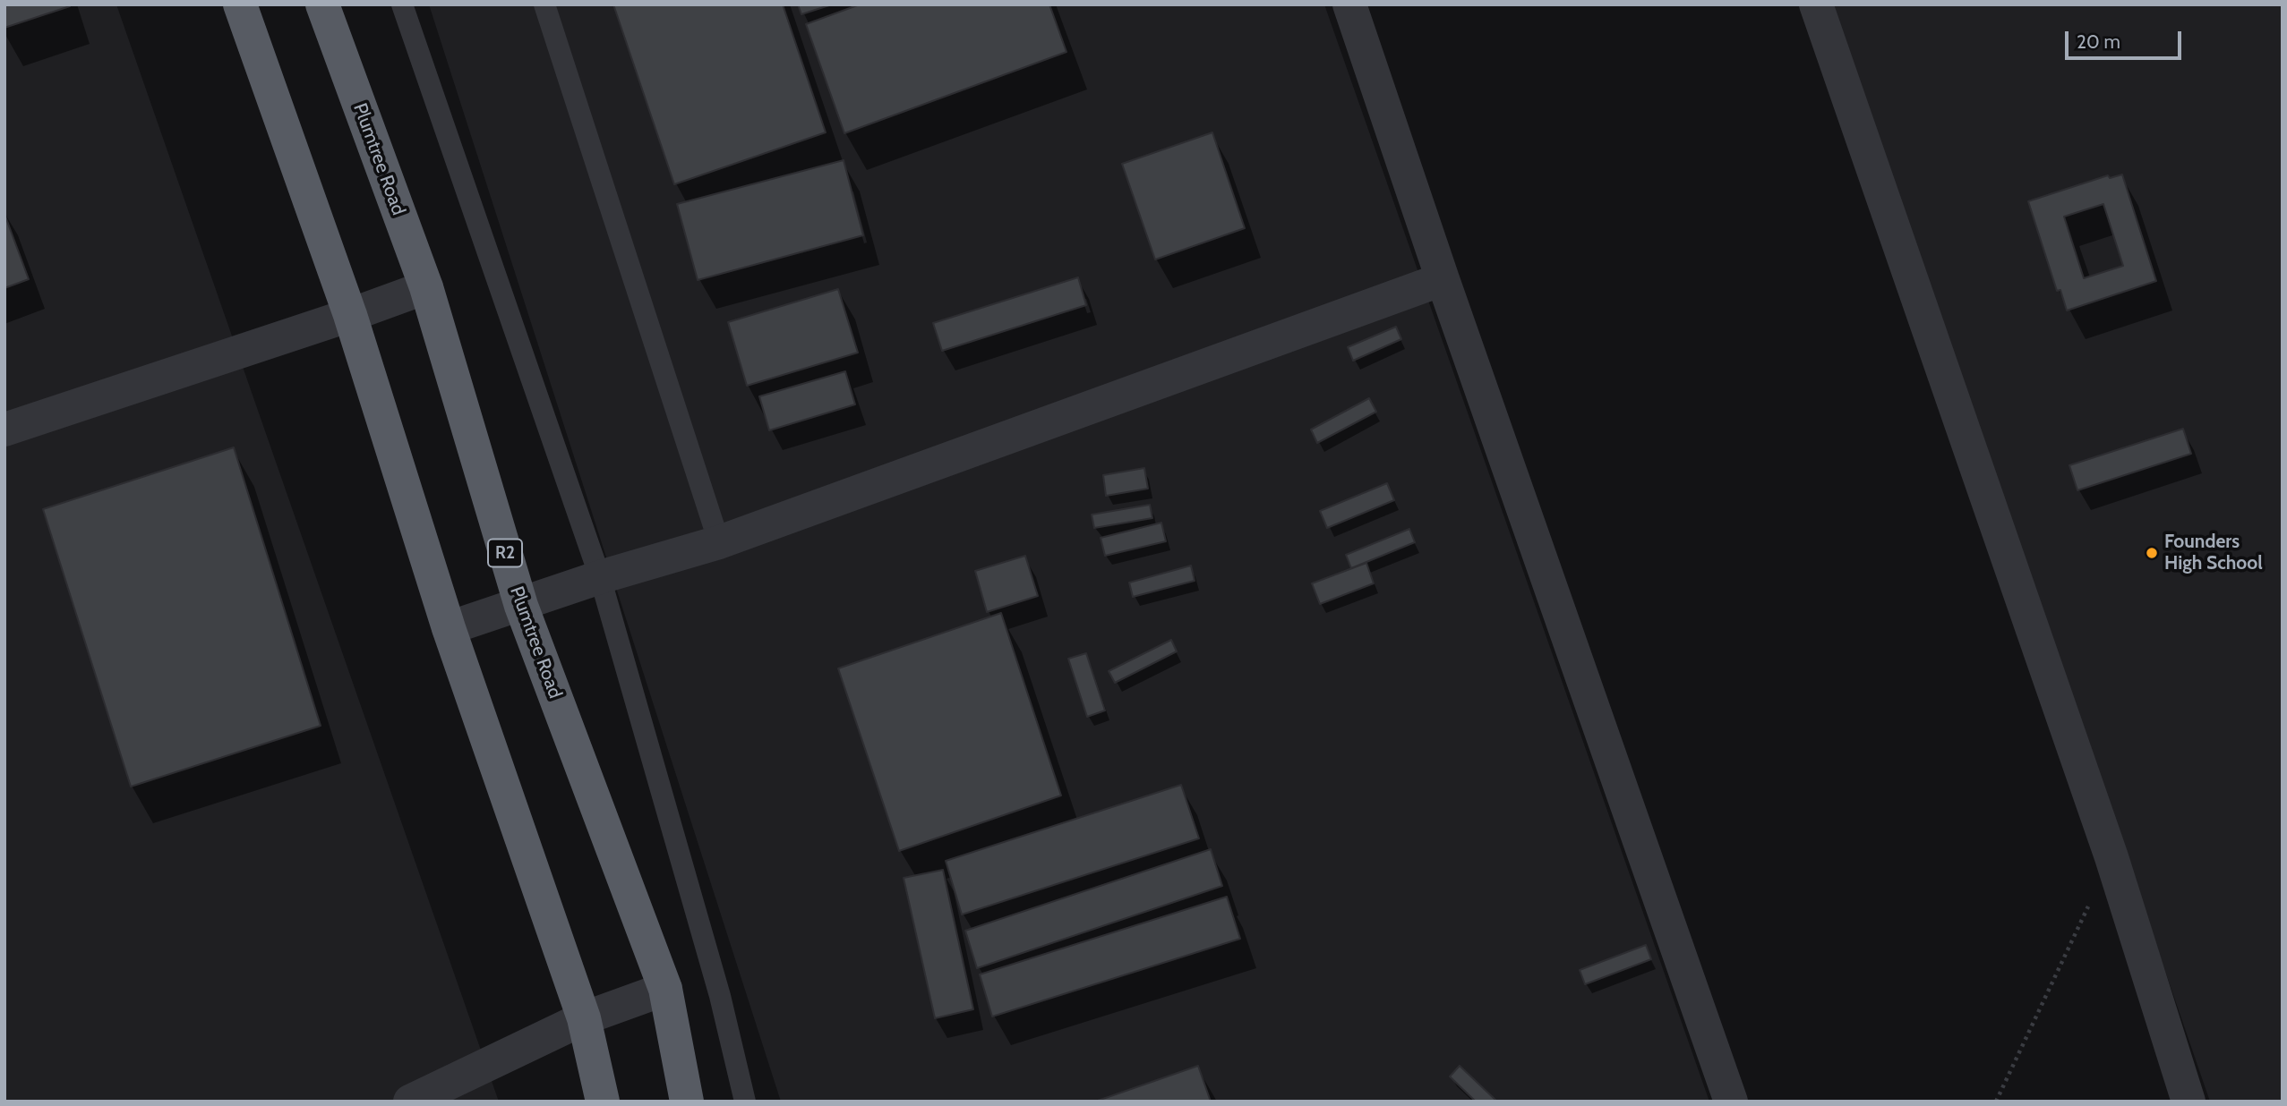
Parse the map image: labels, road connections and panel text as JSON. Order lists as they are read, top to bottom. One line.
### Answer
{"streets":{"highway":["Plumtree Road","R2"]},"places":["Founders High School"],"scale_bar":"20 m"}
